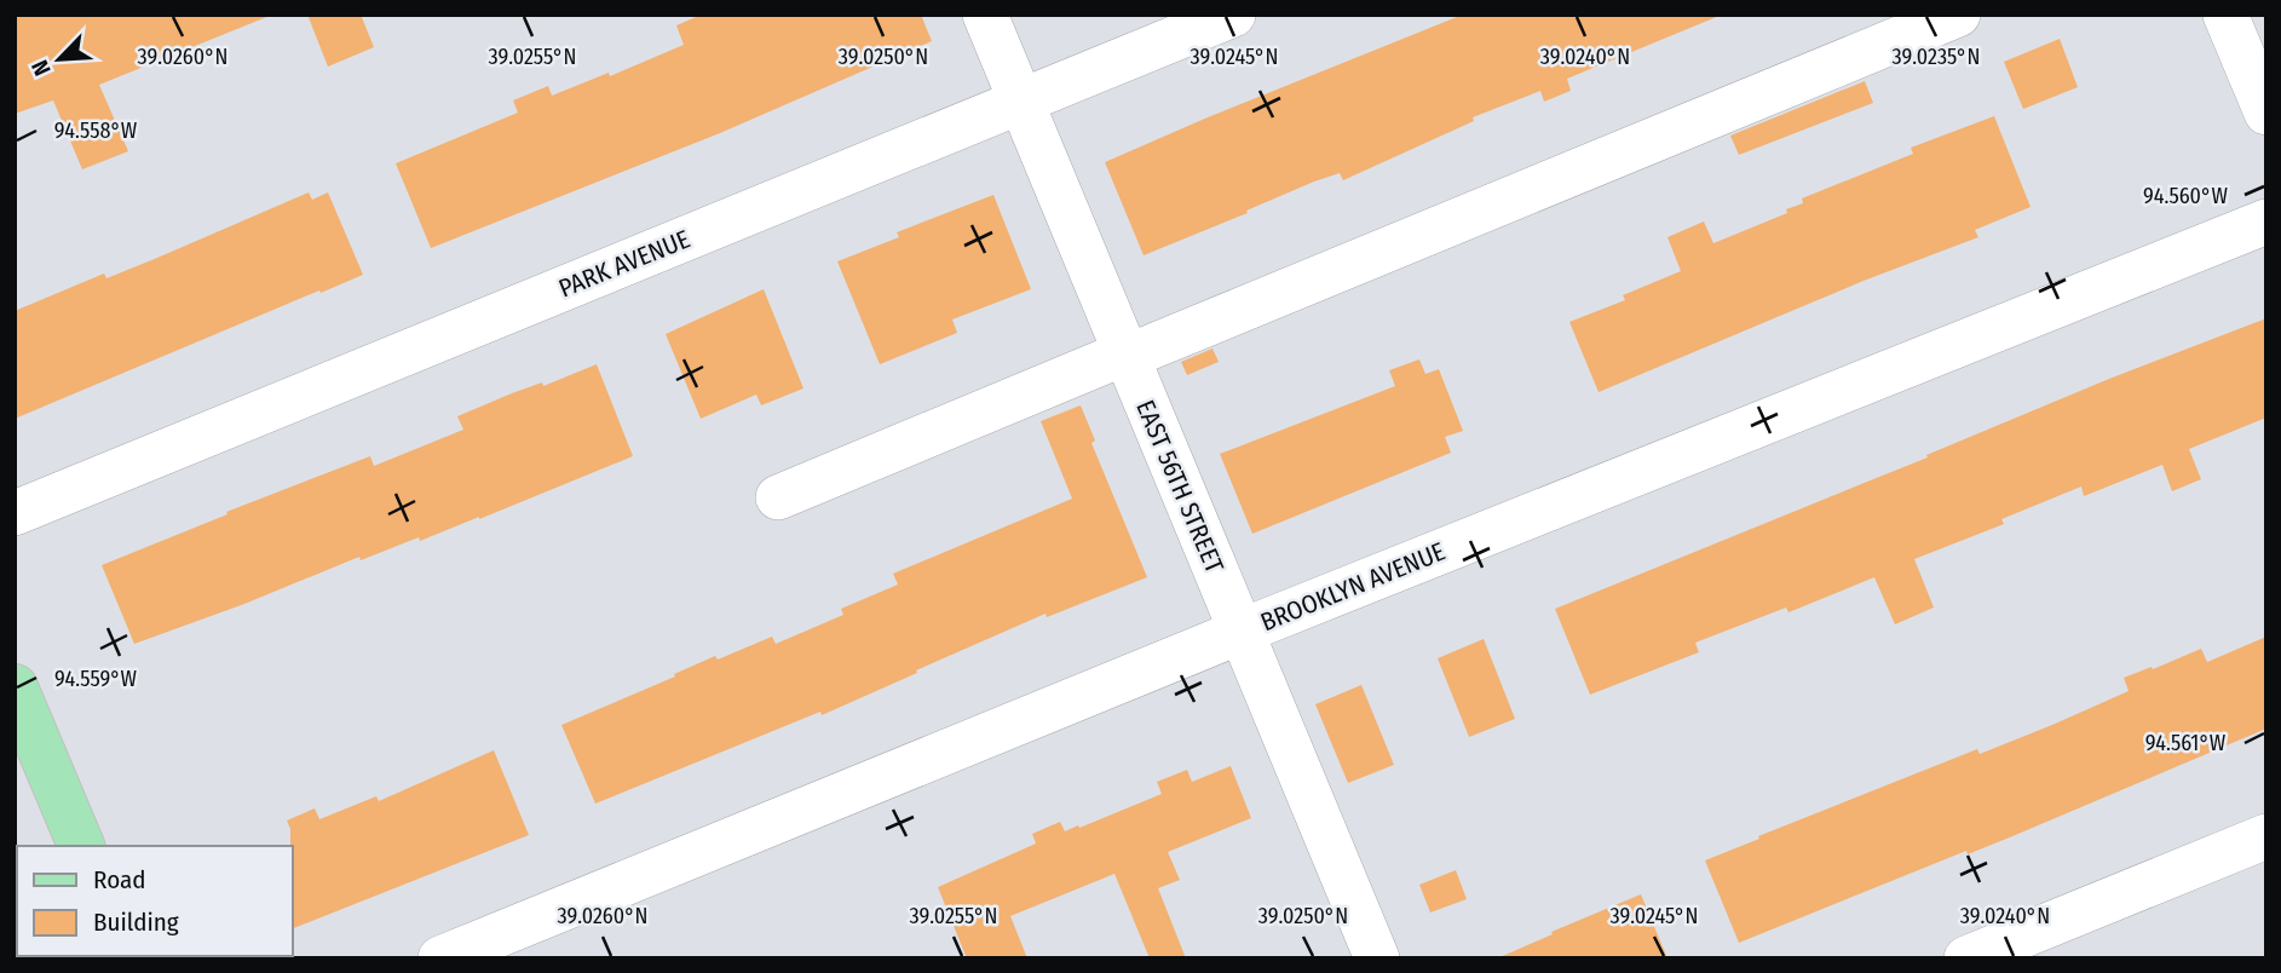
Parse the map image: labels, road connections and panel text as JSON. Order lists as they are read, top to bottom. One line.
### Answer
{"streets":{"street":["PARK AVENUE","EAST 56TH STREET","BROOKLYN AVENUE"]},"crossings":[["PARK AVENUE","EAST 56TH STREET"],["EAST 56TH STREET","BROOKLYN AVENUE"]],"legend":["Road","Building"],"north":"bottom left","coordinates":["39.0260°N","39.0255°N","39.0245°N","39.0240°N","39.0235°N","39.0250°N","94.558°W","94.560°W","94.559°W","94.561°W"]}
